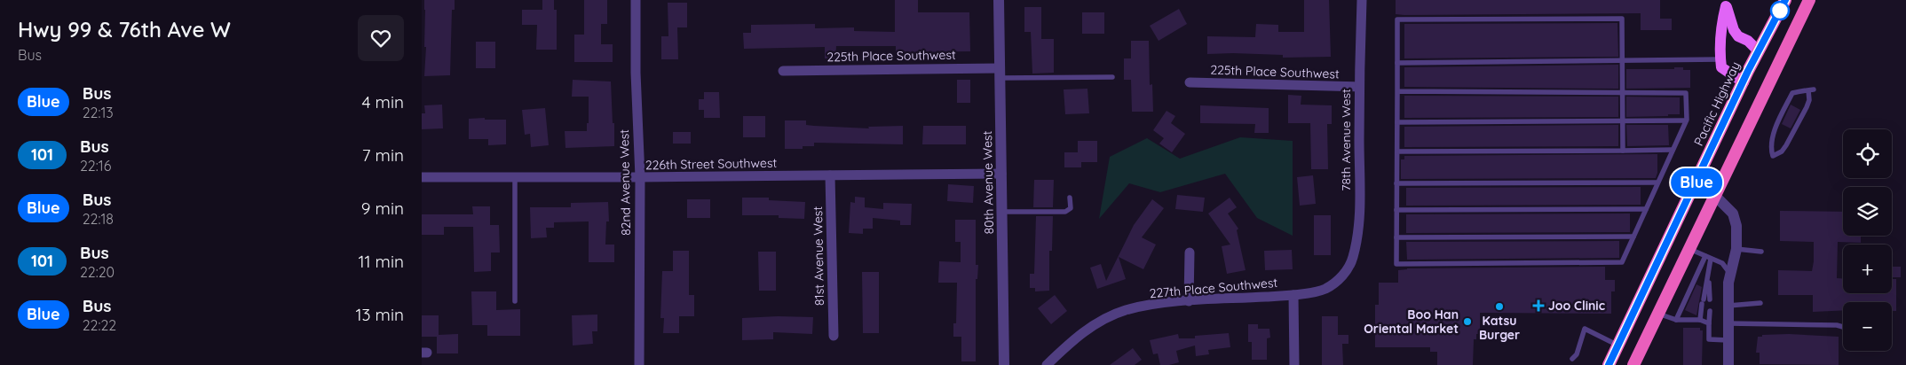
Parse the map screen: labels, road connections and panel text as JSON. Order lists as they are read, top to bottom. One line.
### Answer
{"streets":{"highway":["Pacific Highway"],"street":["225th Place Southwest","78th Avenue West","226th Street Southwest","82nd Avenue West","80th Avenue West","81st Avenue West","227th Place Southwest"]},"crossings":[["225th Place Southwest","78th Avenue West"],["225th Place Southwest","80th Avenue West"],["78th Avenue West","227th Place Southwest"],["226th Street Southwest","82nd Avenue West"],["226th Street Southwest","80th Avenue West"],["226th Street Southwest","81st Avenue West"]],"places":{"health":["Joo Clinic"],"other":["Katsu Burger","Boo Han Oriental Market"]},"lines":["bus line Blue"],"page":{"heading":["Hwy 99 & 76th Ave W","Bus"],"on_map":"Blue","list":[{"mark":"Blue","name":"Bus","note":"22:13","value":"4 min"},{"mark":"101","name":"Bus","note":"22:16","value":"7 min"},{"mark":"Blue","name":"Bus","note":"22:18","value":"9 min"},{"mark":"101","name":"Bus","note":"22:20","value":"11 min"},{"mark":"Blue","name":"Bus","note":"22:22","value":"13 min"}],"map_buttons":["+","−"]}}
